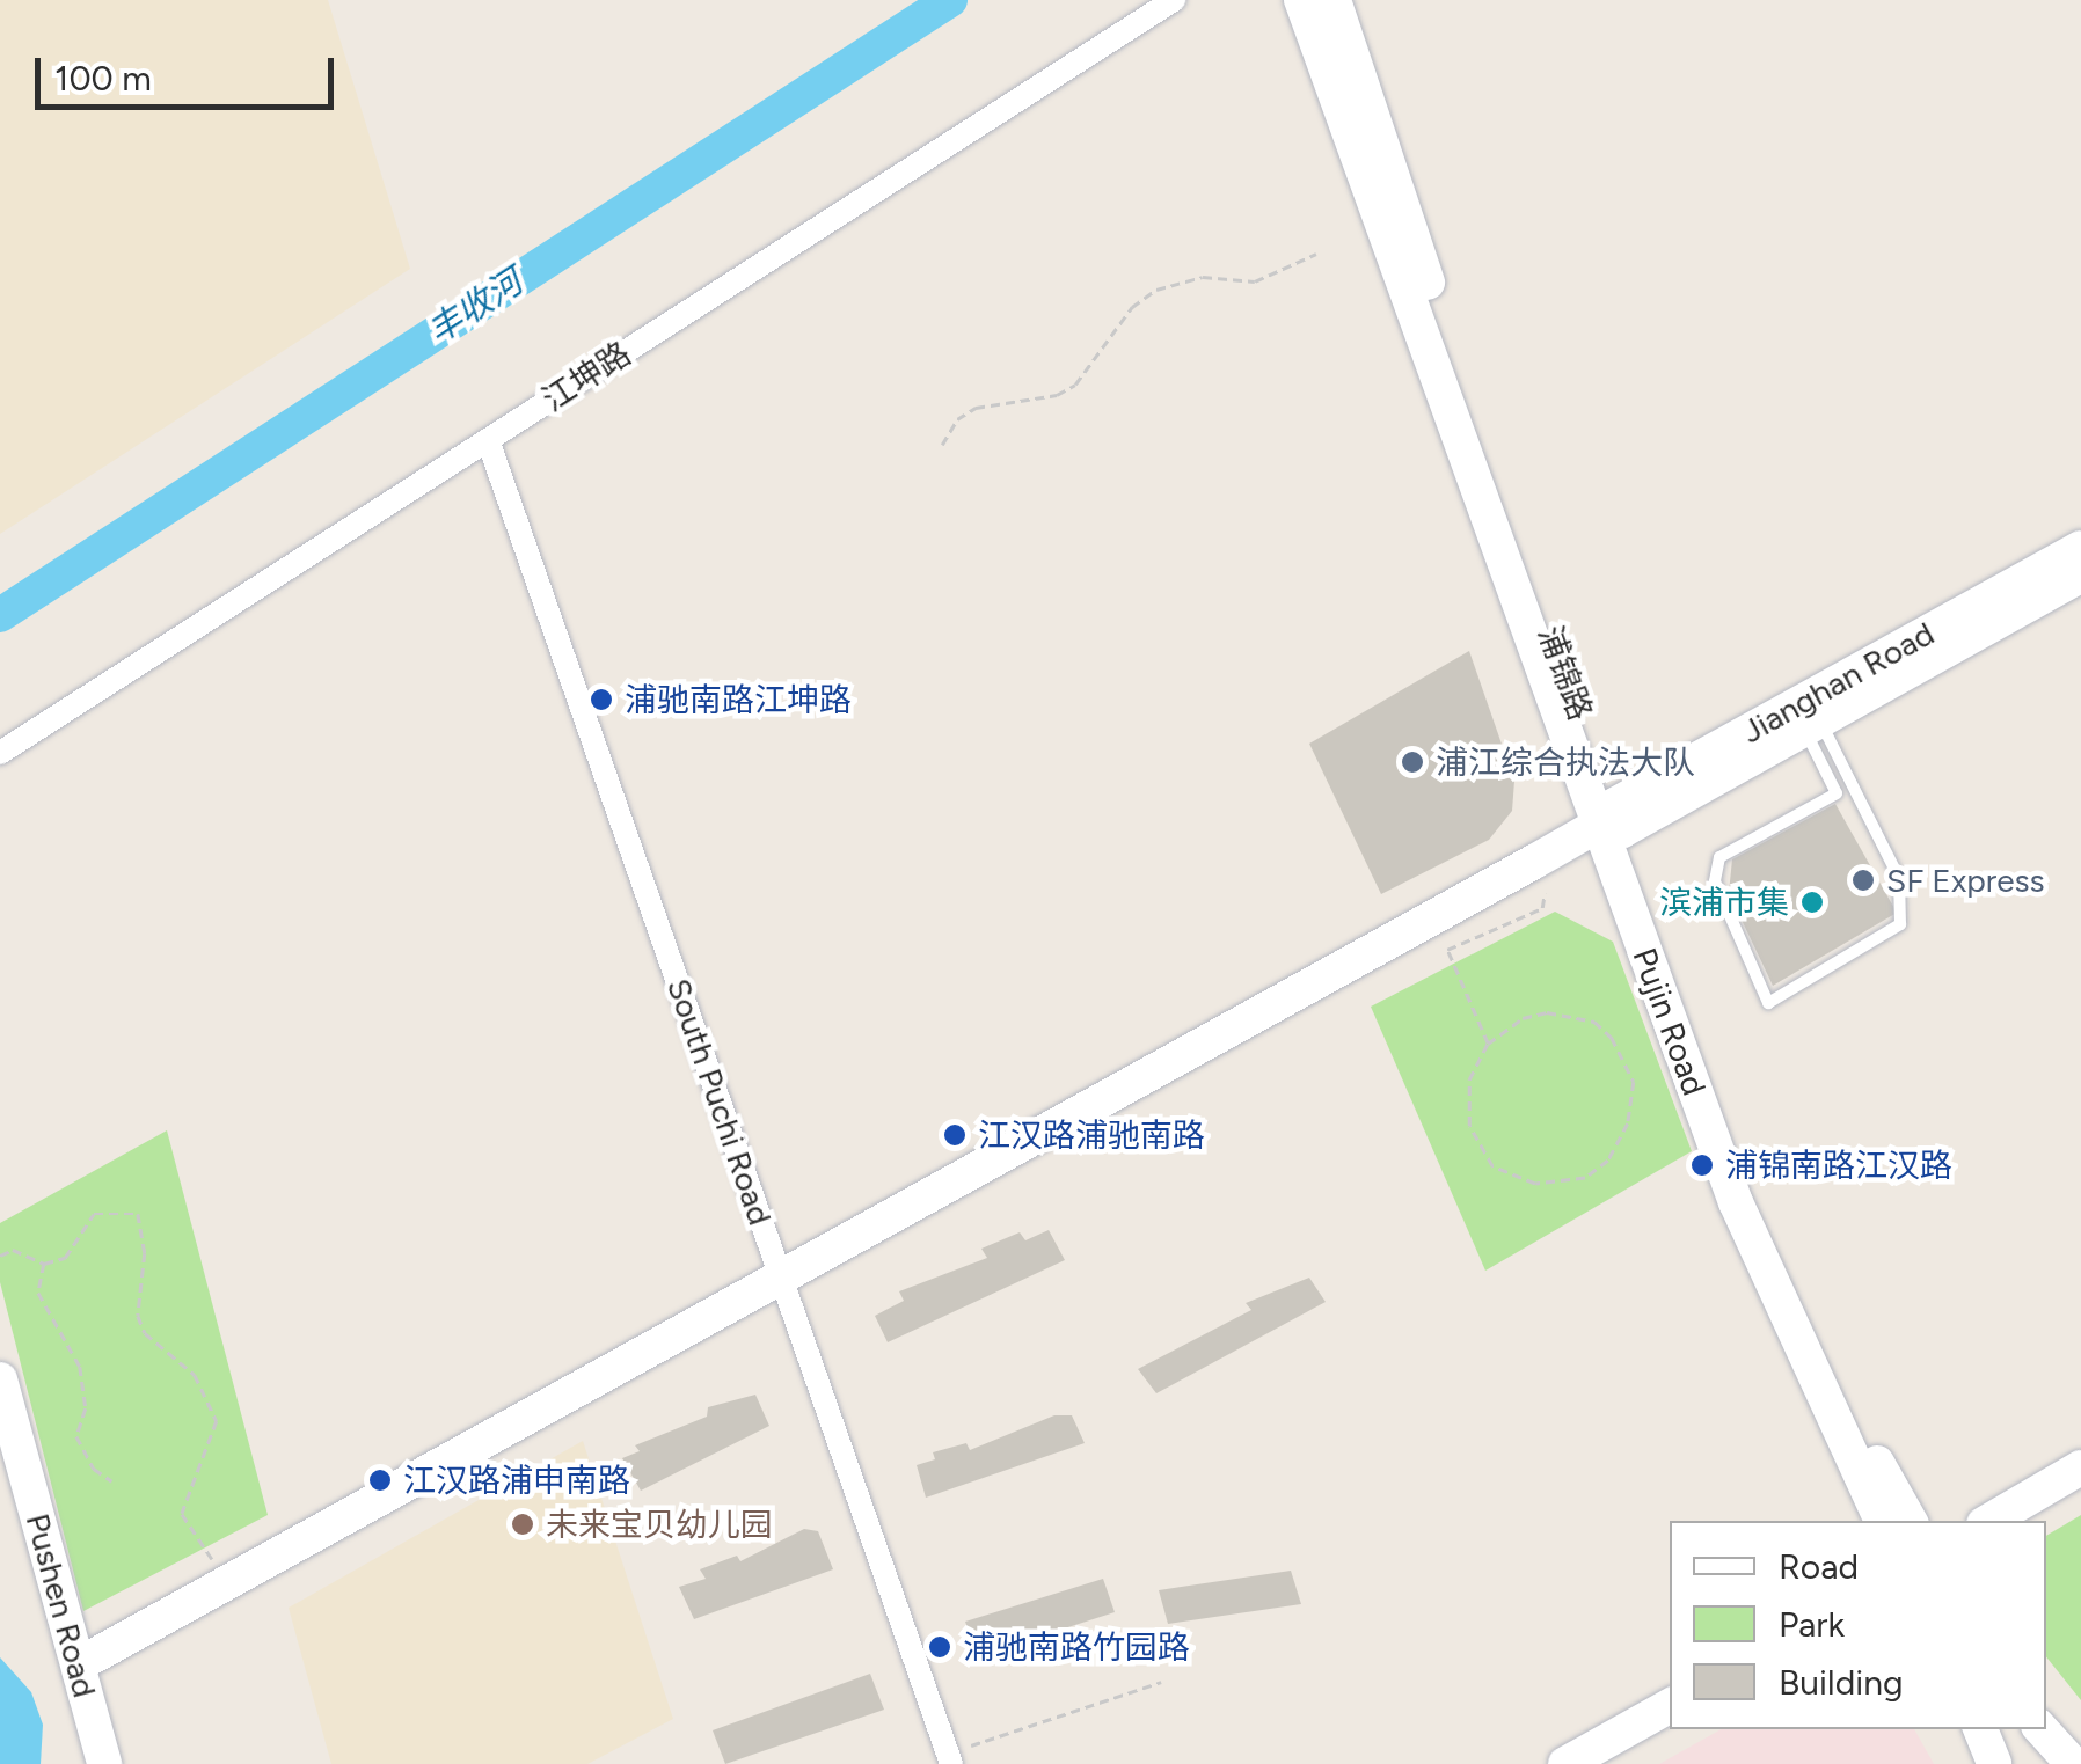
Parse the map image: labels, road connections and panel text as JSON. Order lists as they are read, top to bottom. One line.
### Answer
{"streets":{"street":["江坤路","浦锦路","Jianghan Road","Pujin Road","South Puchi Road","Pushen Road"]},"crossings":[["江坤路","South Puchi Road"],["浦锦路","Jianghan Road"],["浦锦路","Pujin Road"],["Jianghan Road","Pujin Road"]],"water":["丰收河"],"places":["浦驰南路江坤路","浦江综合执法大队","SF Express","滨浦市集","江汉路浦驰南路","浦锦南路江汉路","江汉路浦申南路","未来宝贝幼儿园","浦驰南路竹园路"],"legend":["Road","Park","Building"],"scale_bar":"100 m"}
